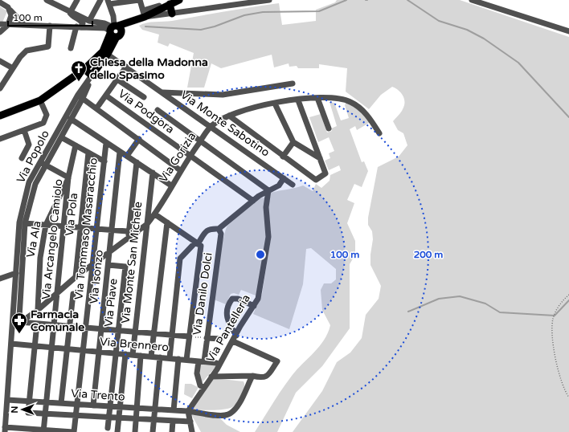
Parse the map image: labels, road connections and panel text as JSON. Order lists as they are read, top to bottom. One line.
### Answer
{"streets":{"street":["Via Podgora","Via Monte Sabotino","Via Popolo","Via Gorizia","Via Pola","Via Tommaso Masaracchio","Via Ala","Via Arcangelo Camiolo","Via Monte San Michele","Via Isonzo","Via Danilo Dolci","Via Piave","Via Pantelleria","Via Brennero","Via Trento"]},"crossings":[["Via Podgora","Via Gorizia"],["Via Monte Sabotino","Via Gorizia"],["Via Popolo","Via Gorizia"],["Via Popolo","Via Brennero"],["Via Popolo","Via Trento"],["Via Gorizia","Via Pola"],["Via Gorizia","Via Tommaso Masaracchio"],["Via Gorizia","Via Ala"],["Via Gorizia","Via Arcangelo Camiolo"],["Via Gorizia","Via Monte San Michele"],["Via Gorizia","Via Isonzo"],["Via Tommaso Masaracchio","Via Brennero"],["Via Tommaso Masaracchio","Via Trento"],["Via Ala","Via Arcangelo Camiolo"],["Via Arcangelo Camiolo","Via Brennero"],["Via Arcangelo Camiolo","Via Trento"],["Via Monte San Michele","Via Brennero"],["Via Isonzo","Via Piave"],["Via Isonzo","Via Brennero"],["Via Isonzo","Via Trento"],["Via Danilo Dolci","Via Pantelleria"],["Via Danilo Dolci","Via Brennero"],["Via Piave","Via Brennero"],["Via Piave","Via Trento"],["Via Pantelleria","Via Trento"]],"places":{"church":["Chiesa della Madonna dello Spasimo"],"pharmacy":["Farmacia Comunale"]},"scale_bar":"100 m","north":"left","rings":["100 m","200 m"]}
